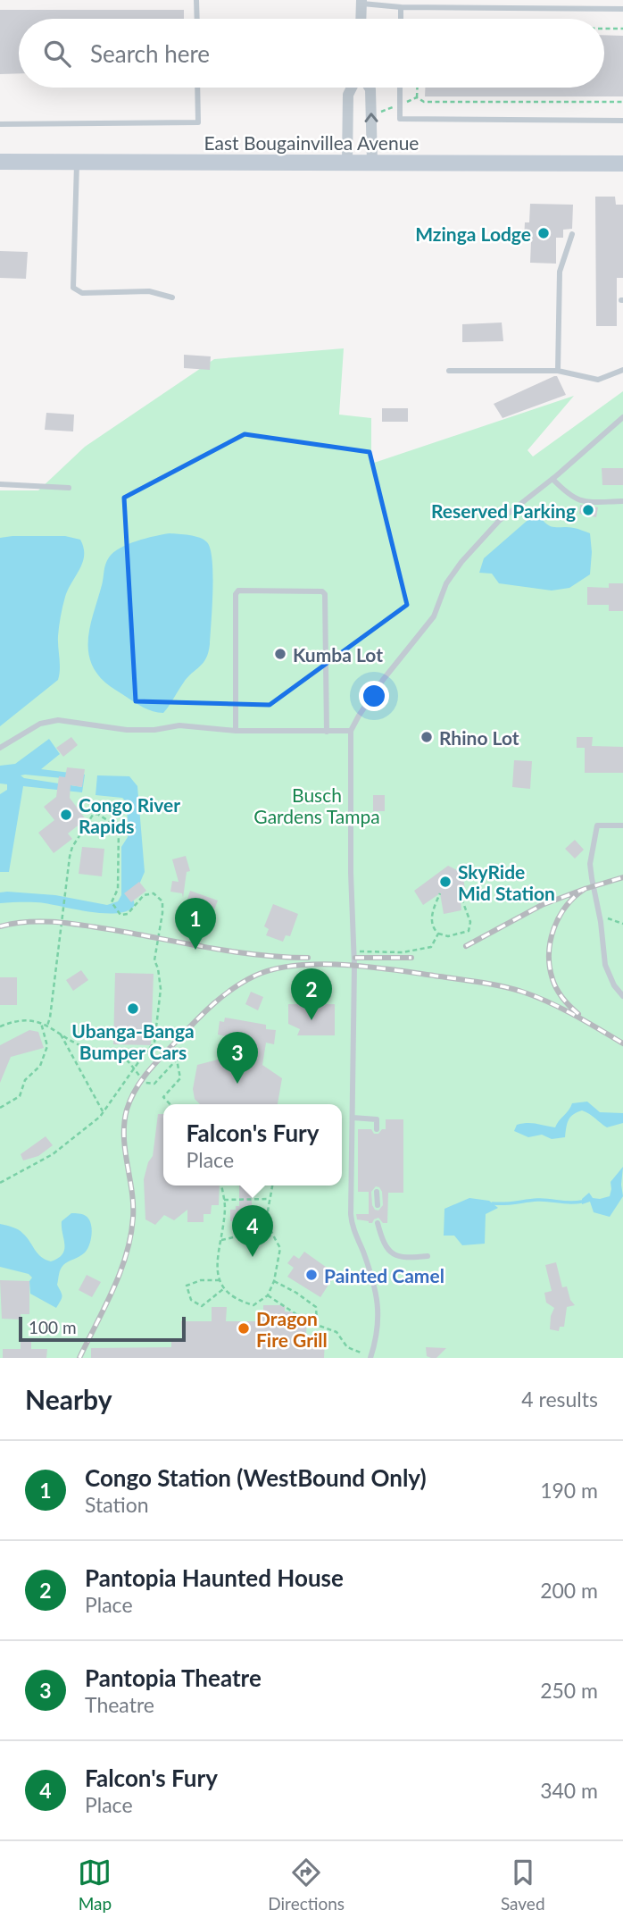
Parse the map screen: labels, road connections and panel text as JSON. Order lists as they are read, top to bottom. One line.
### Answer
{"streets":{"street":["East Bougainvillea Avenue"]},"parks":["Busch Gardens Tampa"],"places":["Mzinga Lodge","Reserved Parking","Kumba Lot","Rhino Lot","Congo River Rapids","SkyRide Mid Station","Ubanga-Banga Bumper Cars","Painted Camel","Dragon Fire Grill"],"scale_bar":"100 m","page":{"search":"Search here","pins":["1","2","3","4"],"popup":["Falcon's Fury","Place"],"scale":"100 m","heading":["Nearby","4 results"],"list":[{"mark":"1","name":"Congo Station (WestBound Only)","note":"Station","value":"190 m"},{"mark":"2","name":"Pantopia Haunted House","note":"Place","value":"200 m"},{"mark":"3","name":"Pantopia Theatre","note":"Theatre","value":"250 m"},{"mark":"4","name":"Falcon's Fury","note":"Place","value":"340 m"}],"nav":["Map","Directions","Saved"]}}
